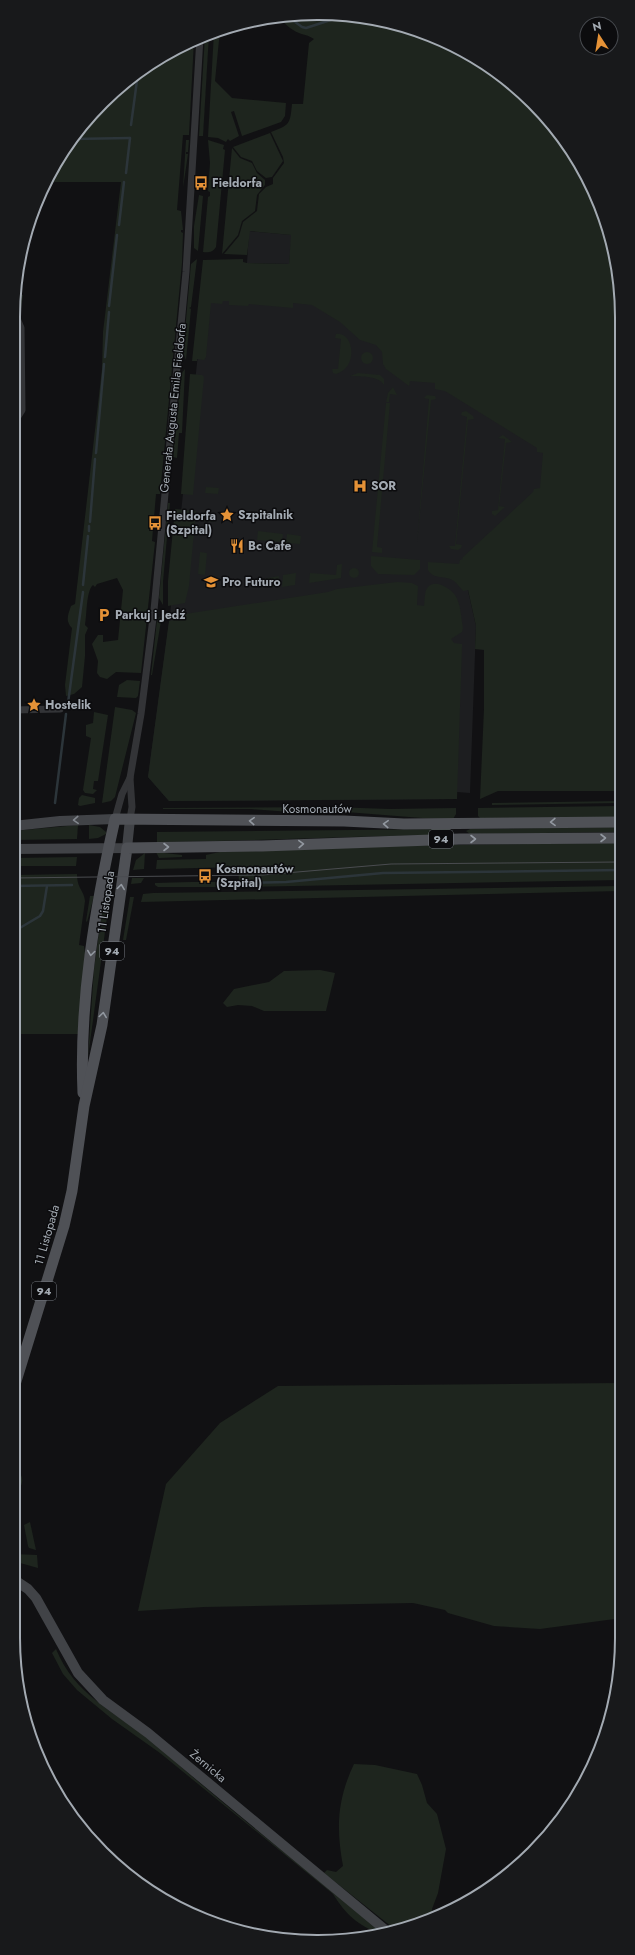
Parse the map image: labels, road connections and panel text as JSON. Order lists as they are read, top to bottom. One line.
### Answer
{"streets":{"main road":["Kosmonautów","94","11 Listopada"],"street":["Generała Augusta Emila Fieldorfa","Żernicka"]},"crossings":[["Generała Augusta Emila Fieldorfa","Kosmonautów"],["Generała Augusta Emila Fieldorfa","11 Listopada"],["Kosmonautów","11 Listopada"],["94","11 Listopada"]],"places":{"bus stop":["Fieldorfa","Fieldorfa (Szpital)","Kosmonautów (Szpital)"],"hospital":["SOR"],"place":["Szpitalnik","Hostelik"],"restaurant":["Bc Cafe"],"school or university":["Pro Futuro"],"parking":["Parkuj i Jedź"]},"north":"top"}
